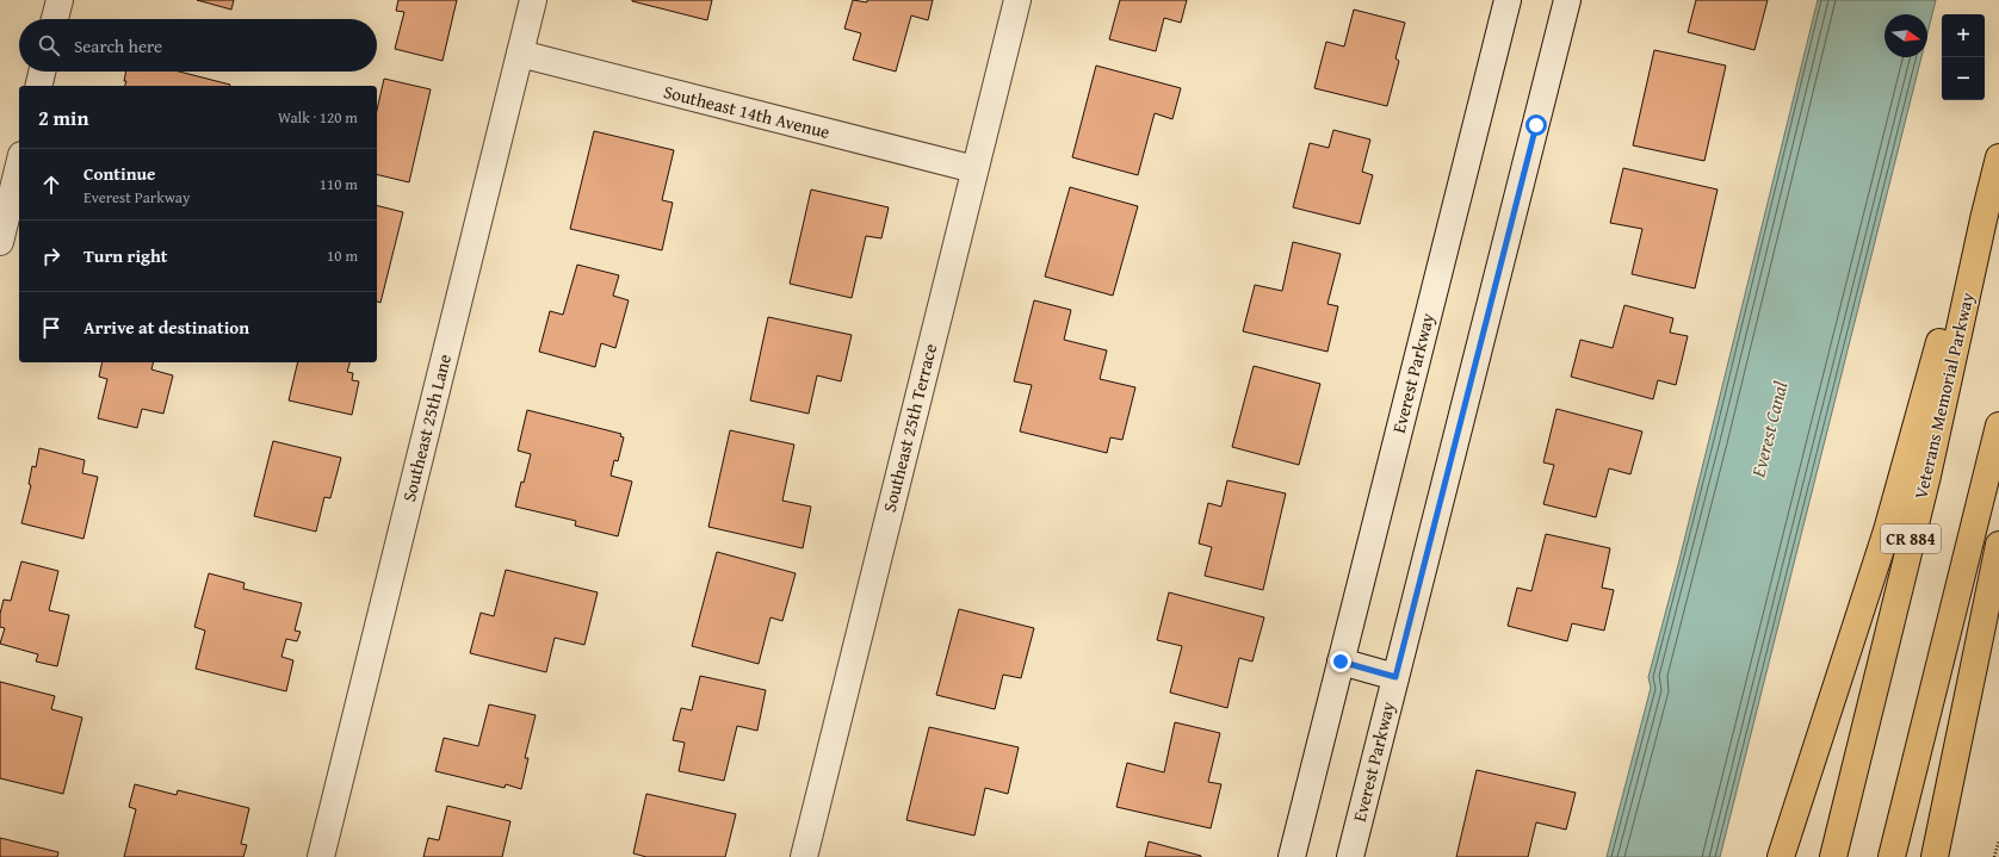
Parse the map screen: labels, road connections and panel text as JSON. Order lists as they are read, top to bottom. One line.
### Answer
{"streets":{"highway":["Veterans Memorial Parkway","CR 884"],"street":["Southeast 14th Avenue","Everest Parkway","Southeast 25th Lane","Southeast 25th Terrace"]},"crossings":[["Southeast 14th Avenue","Southeast 25th Lane"],["Southeast 14th Avenue","Southeast 25th Terrace"]],"water":["Everest Canal"],"north":"right","page":{"map_buttons":["+","−"],"search":"Search here","heading":["2 min","Walk · 120 m"],"list":[["Continue","Everest Parkway","110 m"],["Turn right","10 m"],"Arrive at destination"]}}
